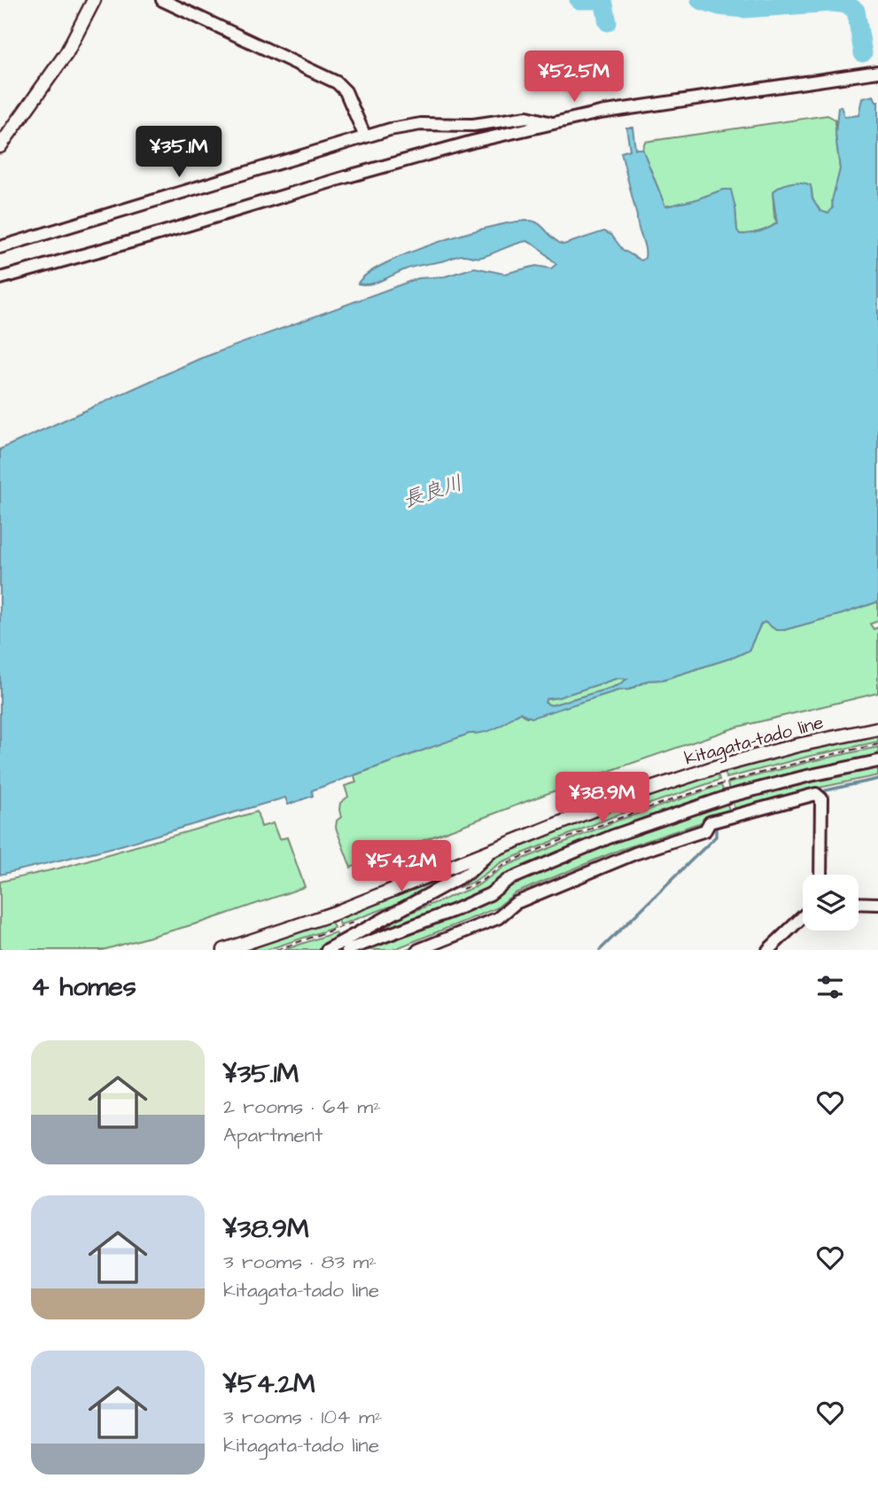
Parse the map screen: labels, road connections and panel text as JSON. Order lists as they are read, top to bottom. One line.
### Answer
{"streets":{"main road":["kitagata-tado line"]},"water":["長良川"],"page":{"price":["¥52.5M","¥35.1M","¥38.9M","¥54.2M"],"heading":"4 homes","list":[{"name":"¥35.1M","note":"2 rooms · 64 m² · Apartment"},{"name":"¥38.9M","note":"3 rooms · 83 m² · kitagata-tado line"},{"name":"¥54.2M","note":"3 rooms · 104 m² · kitagata-tado line"}]}}
